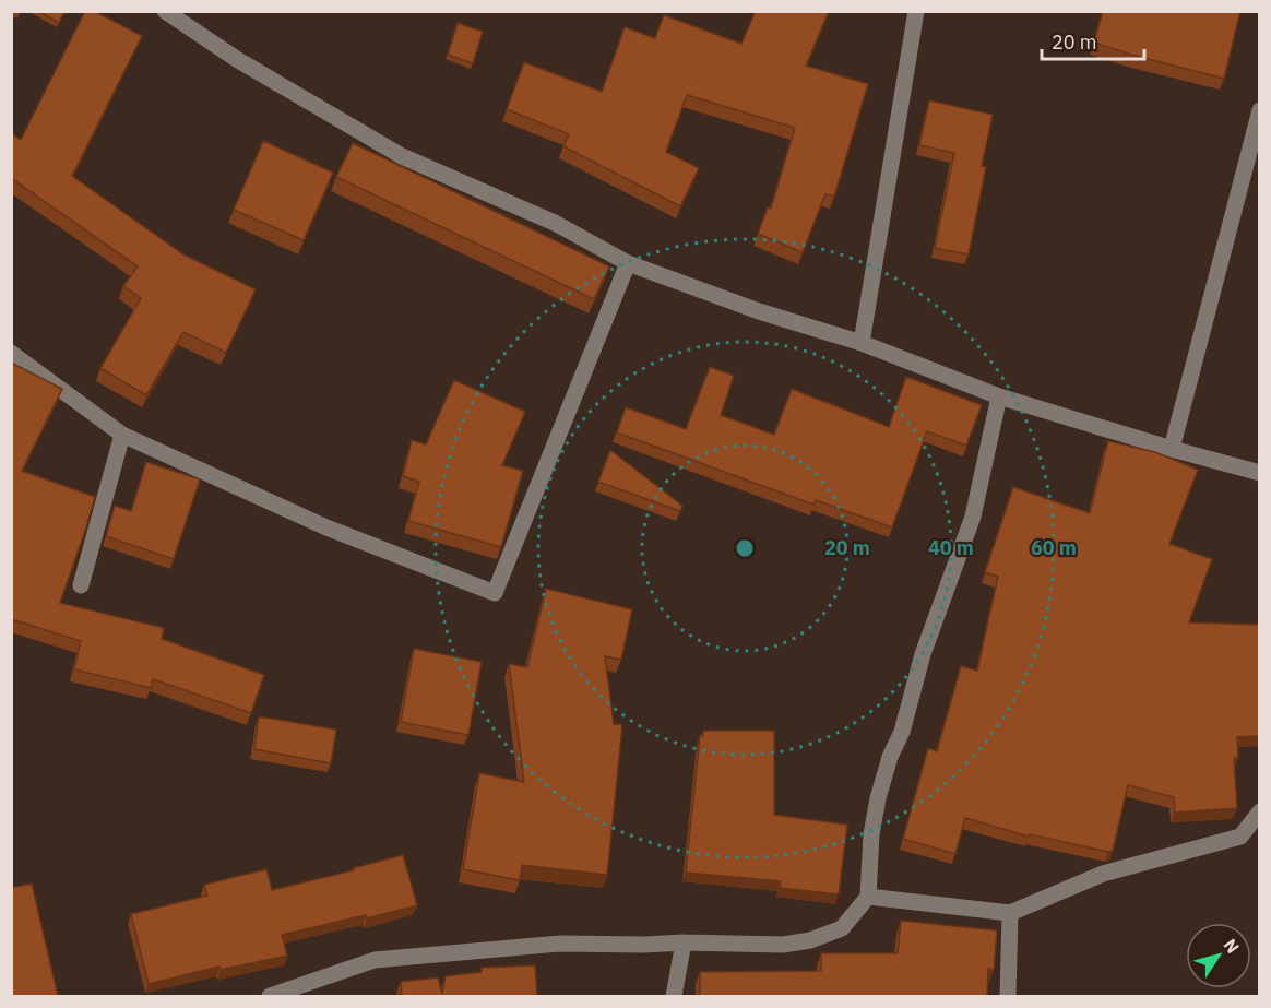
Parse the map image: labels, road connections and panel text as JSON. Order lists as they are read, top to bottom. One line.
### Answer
{"scale_bar":"20 m","north":"top right","rings":["20 m","40 m","60 m"]}
